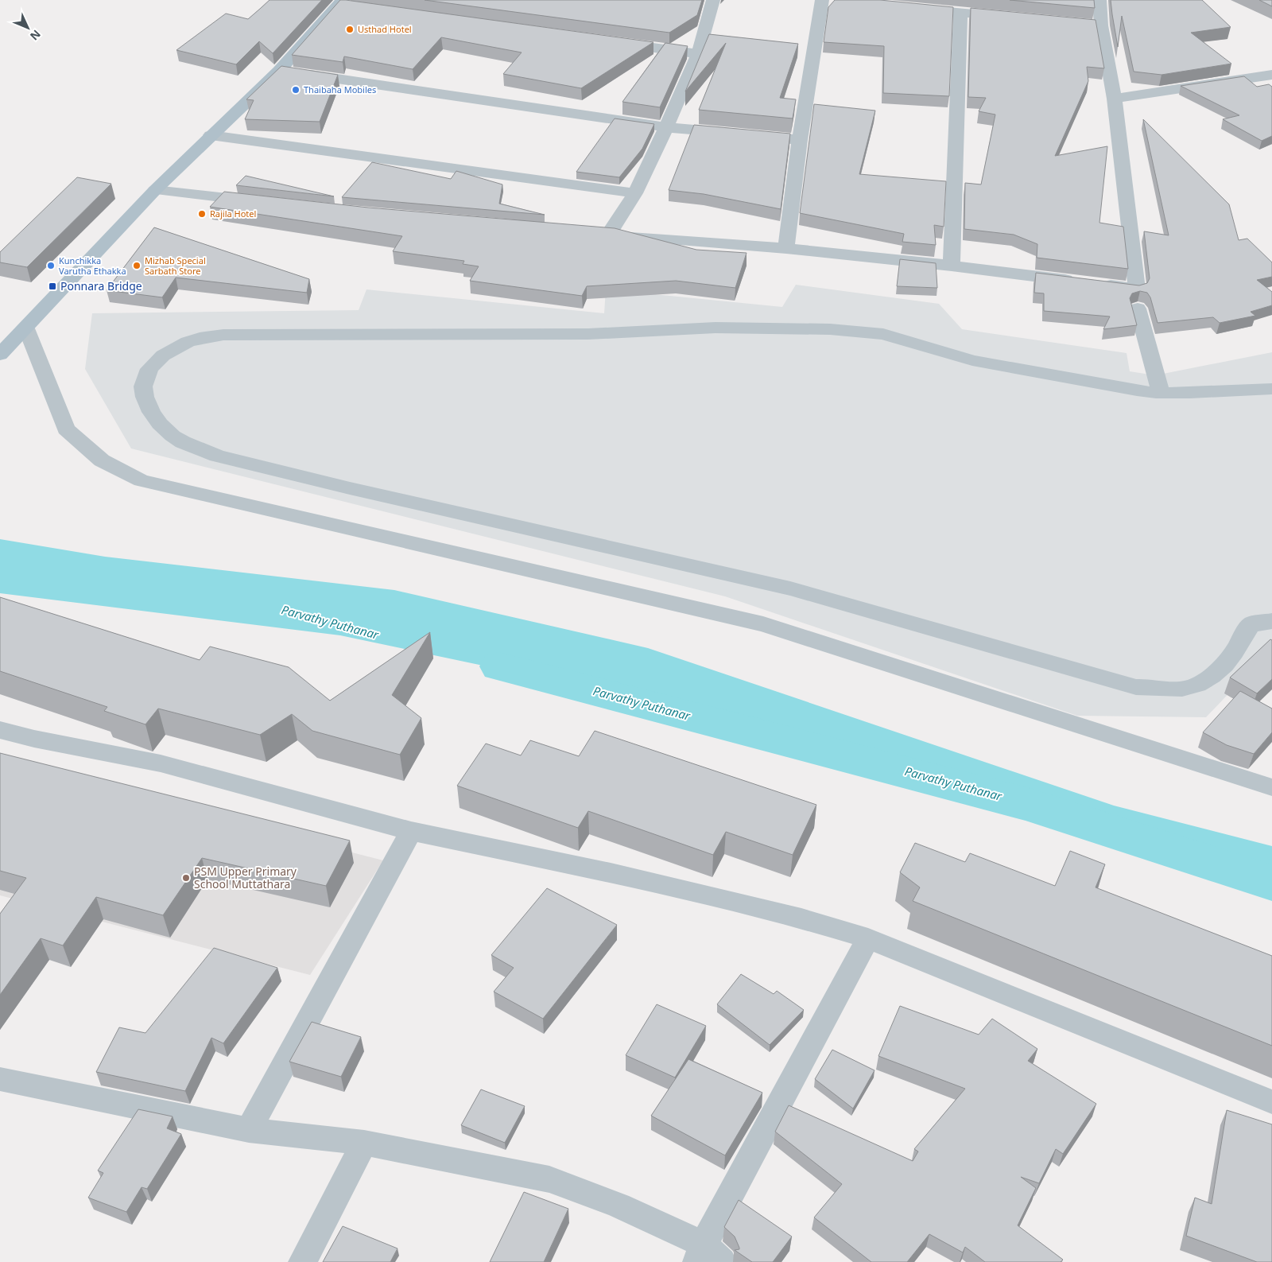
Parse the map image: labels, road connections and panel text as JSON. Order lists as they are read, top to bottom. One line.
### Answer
{"water":["Parvathy Puthanar"],"places":{"other":["Usthad Hotel","Thaibaha Mobiles","Rajila Hotel","Kunchikka Varutha Ethakka","Mizhab Special Sarbath Store","PSM Upper Primary School Muttathara"],"transit":["Ponnara Bridge"]},"north":"bottom right"}
